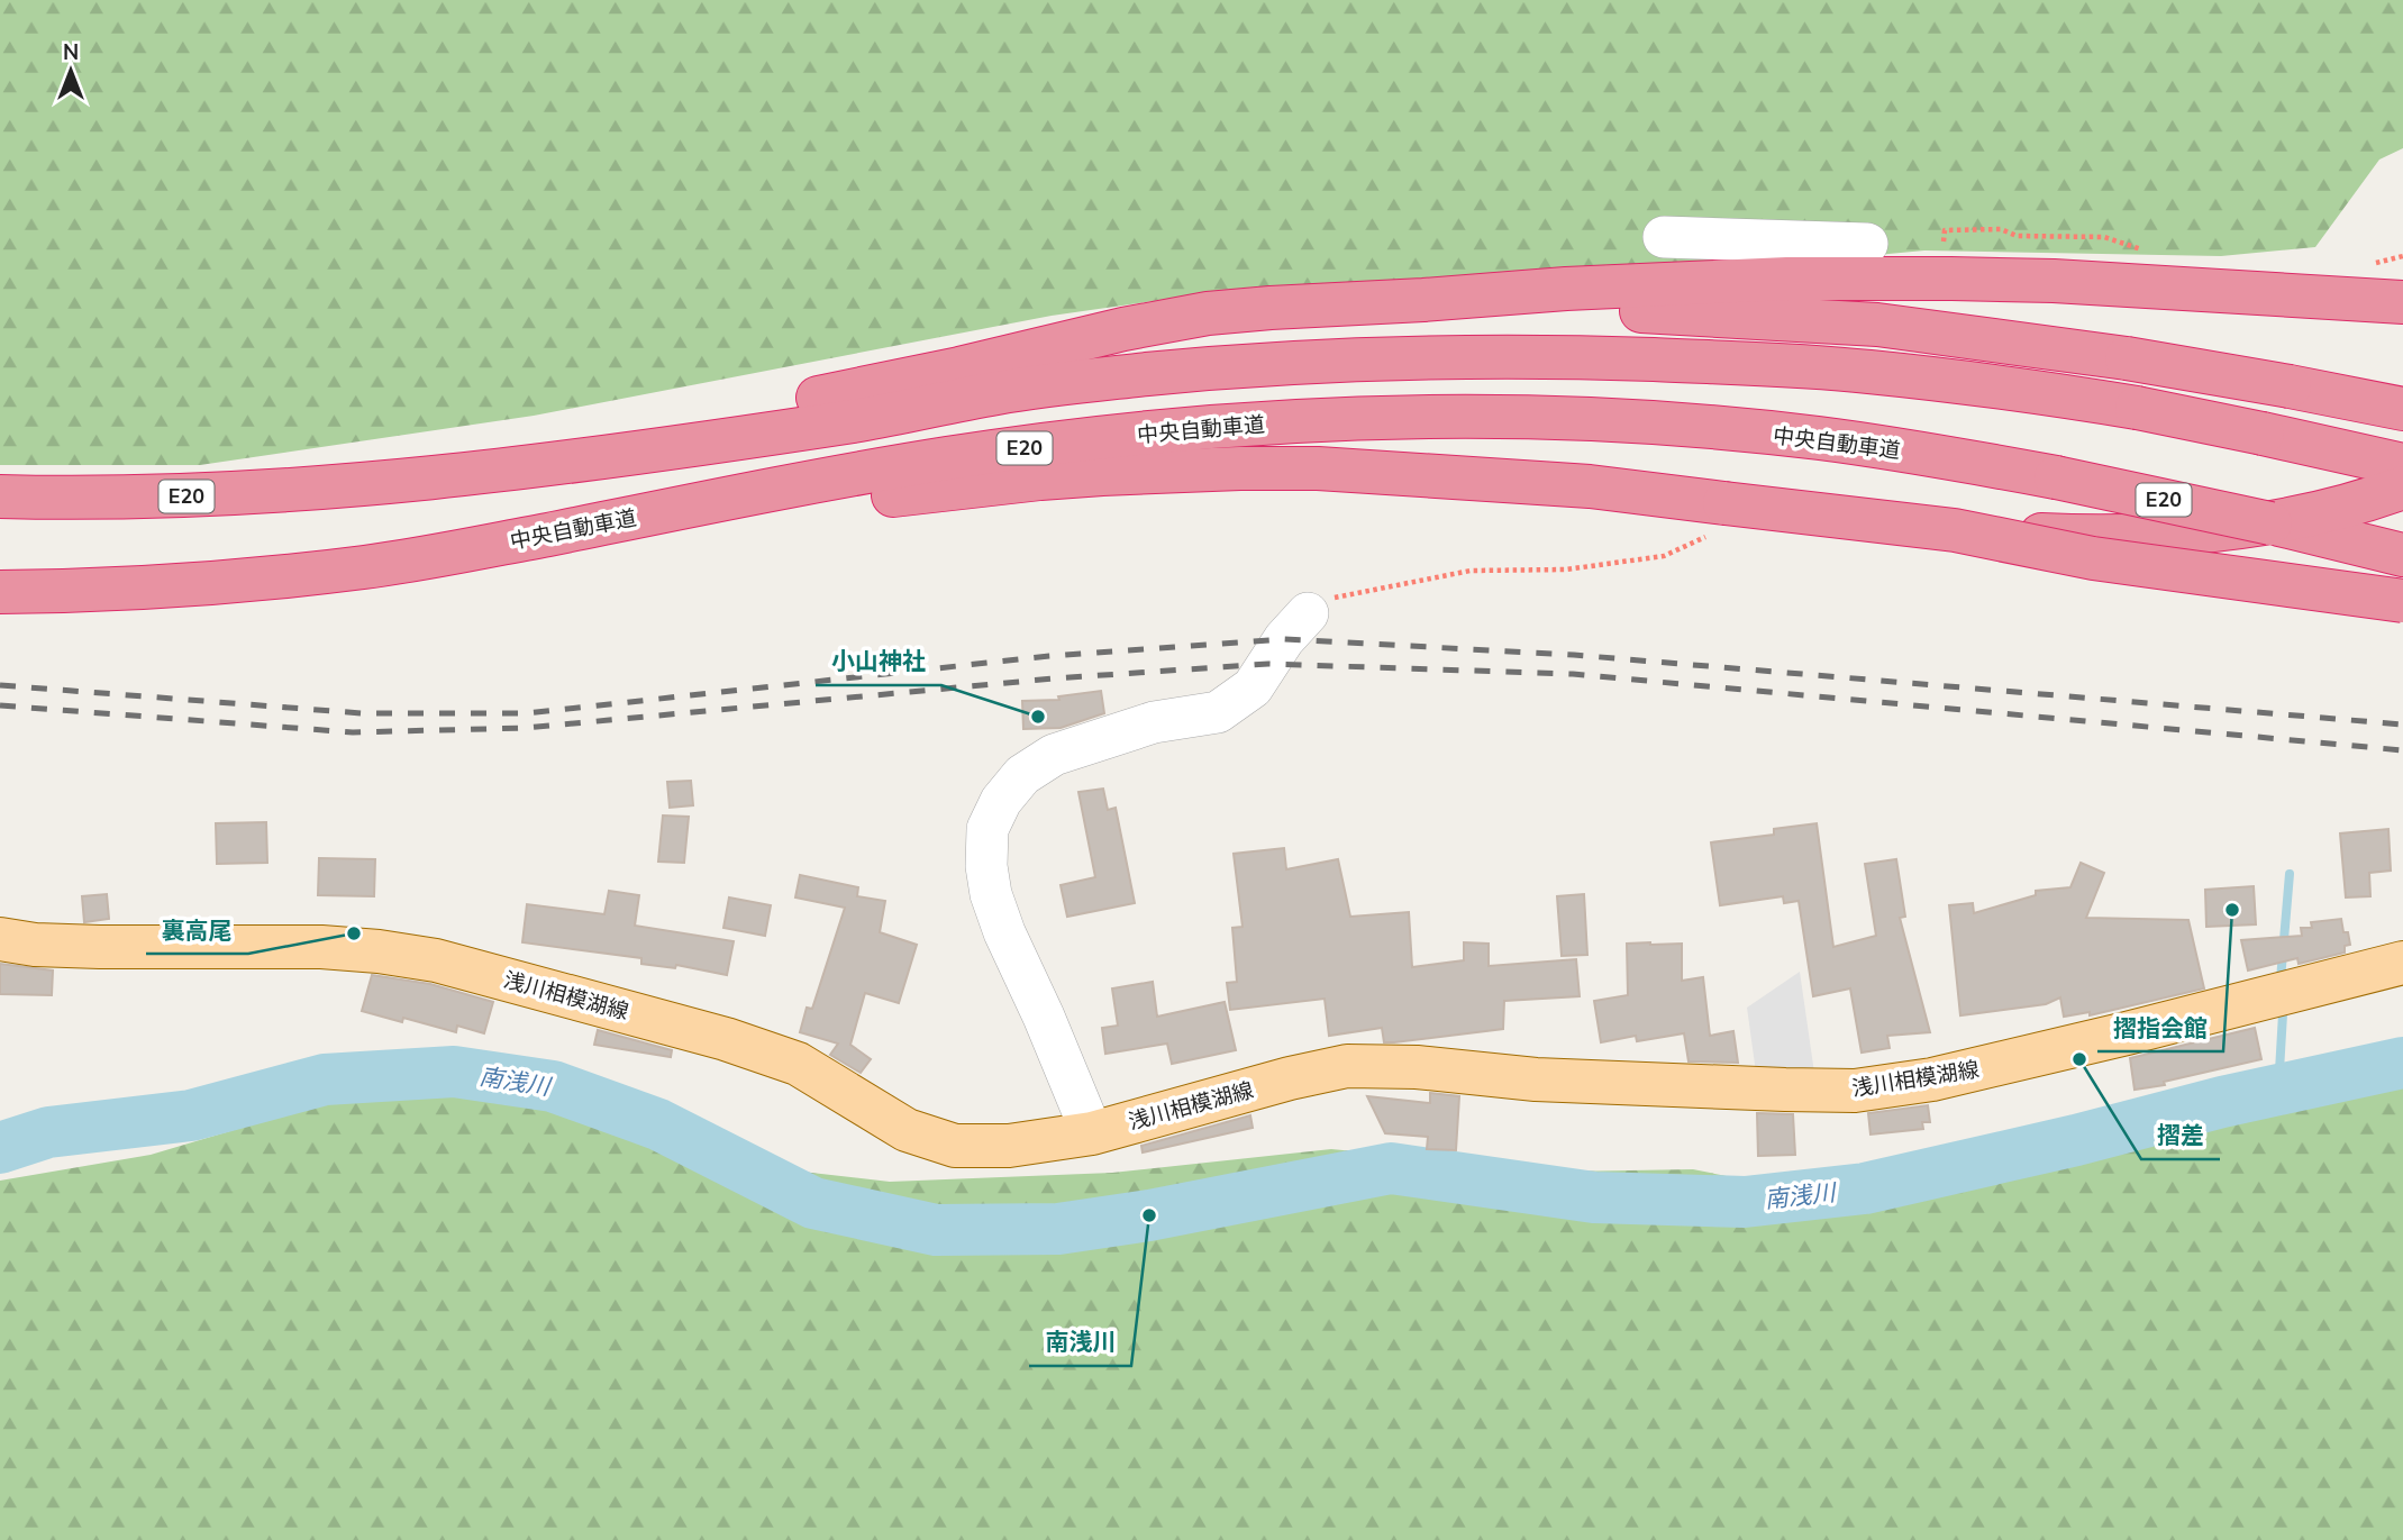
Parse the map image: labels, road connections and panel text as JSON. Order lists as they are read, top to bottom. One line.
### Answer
{"streets":{"highway":["中央自動車道","E20"],"main road":["浅川相模湖線"]},"water":["南浅川"],"places":["小山神社","摺指会館","裏高尾","摺差","南浅川"],"north":"top"}
